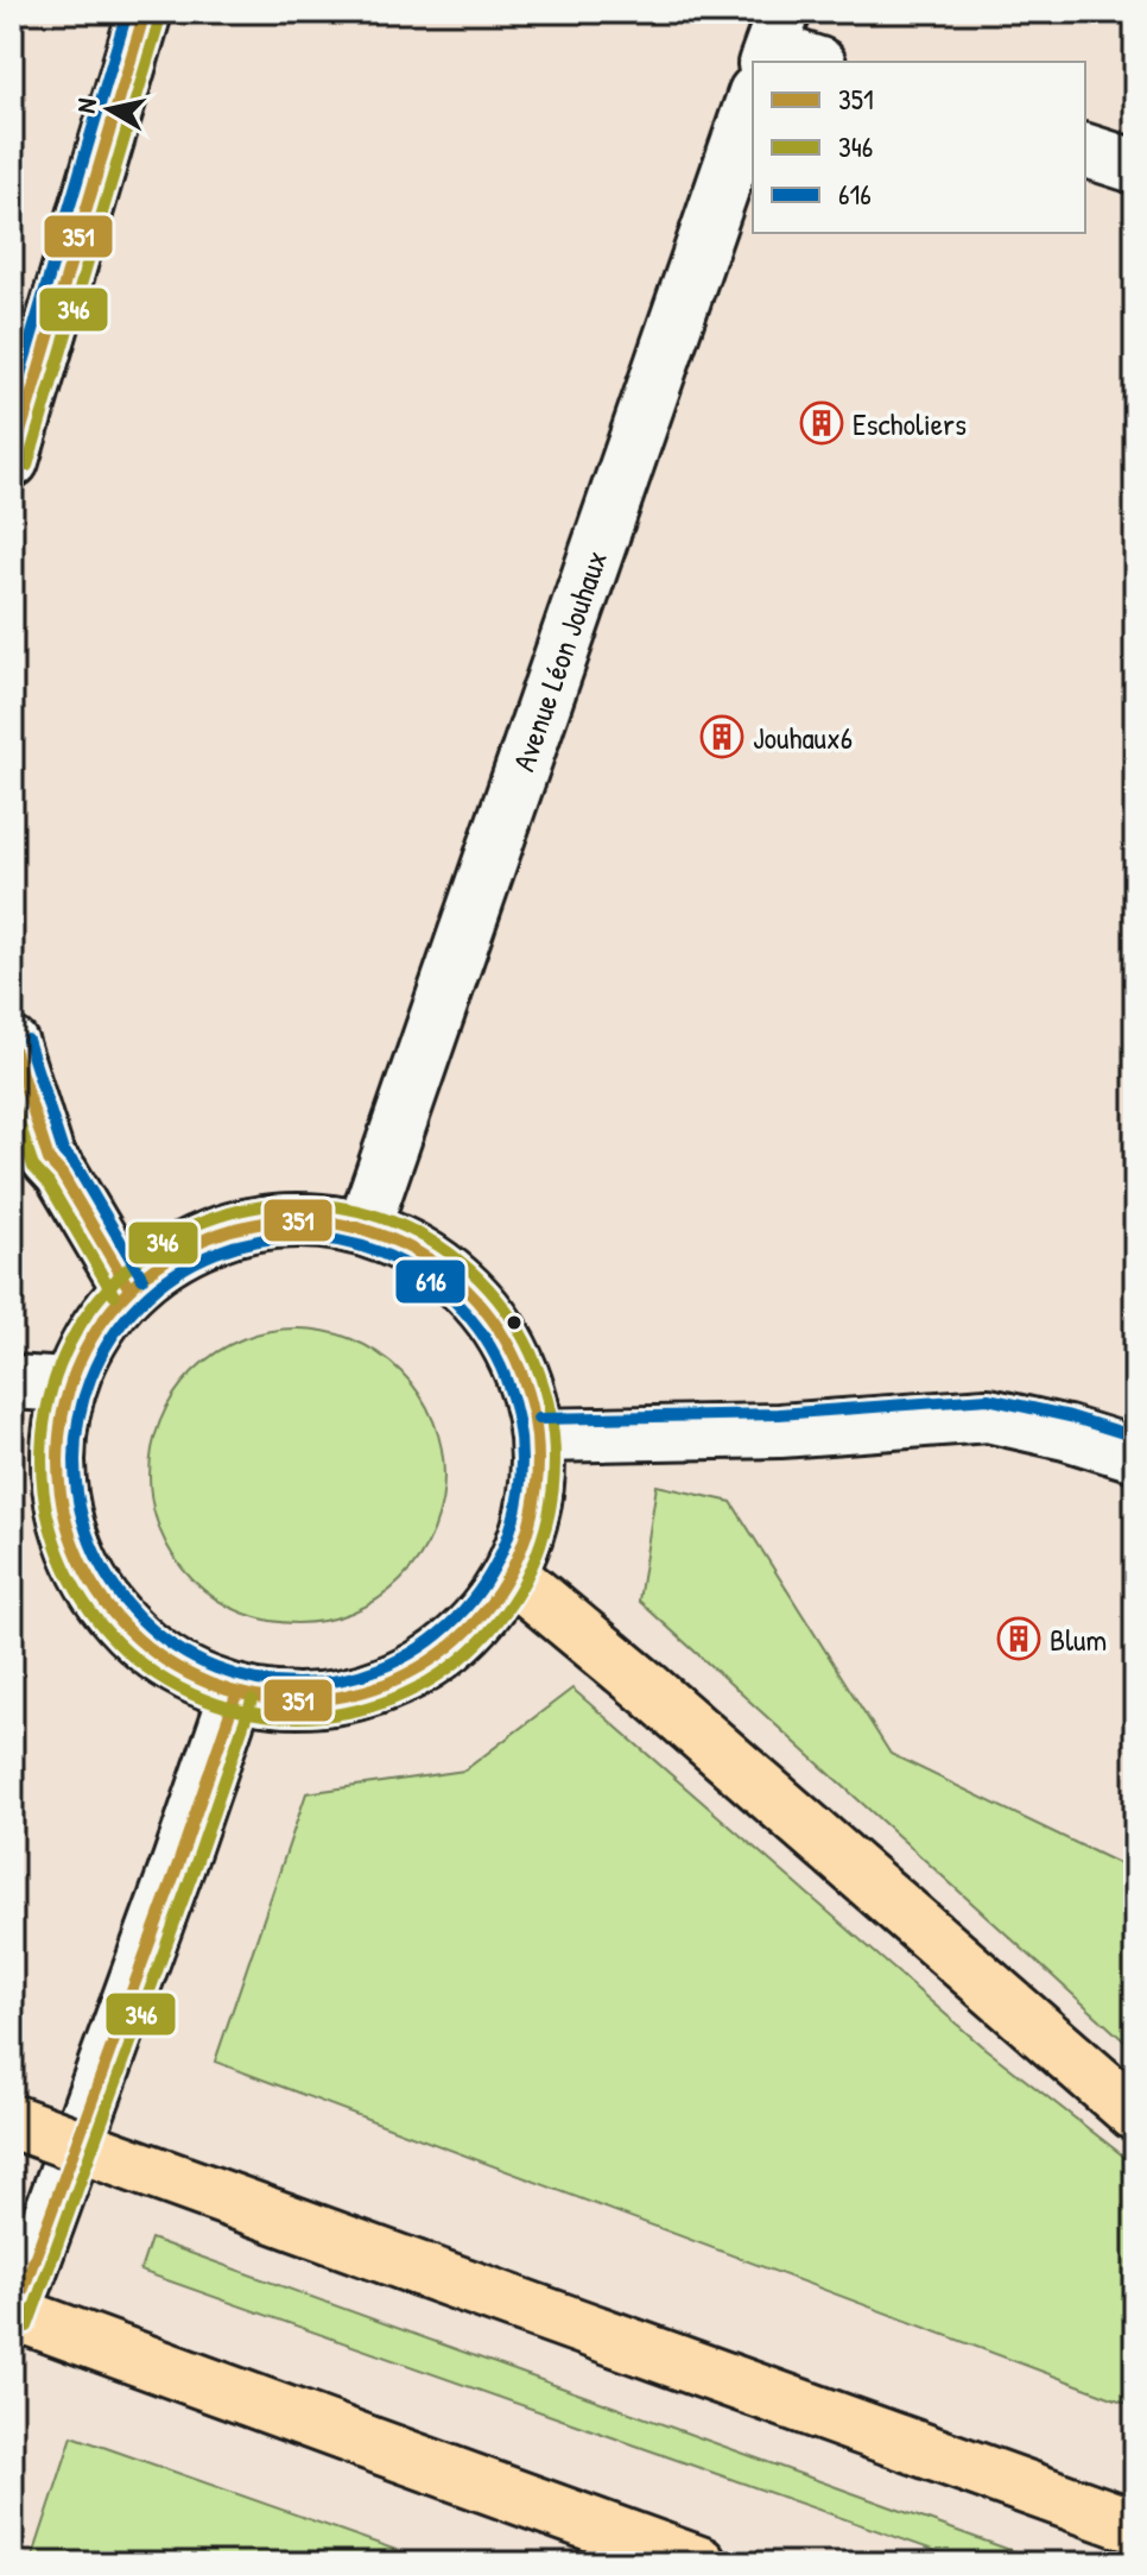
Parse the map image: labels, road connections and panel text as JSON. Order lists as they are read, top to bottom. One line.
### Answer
{"streets":{"street":["Avenue Léon Jouhaux"]},"places":{"building":["Escholiers","Jouhaux6","Blum"]},"lines":["transit line 351","transit line 616","transit line 346"],"legend":["351","346","616"],"north":"left"}
